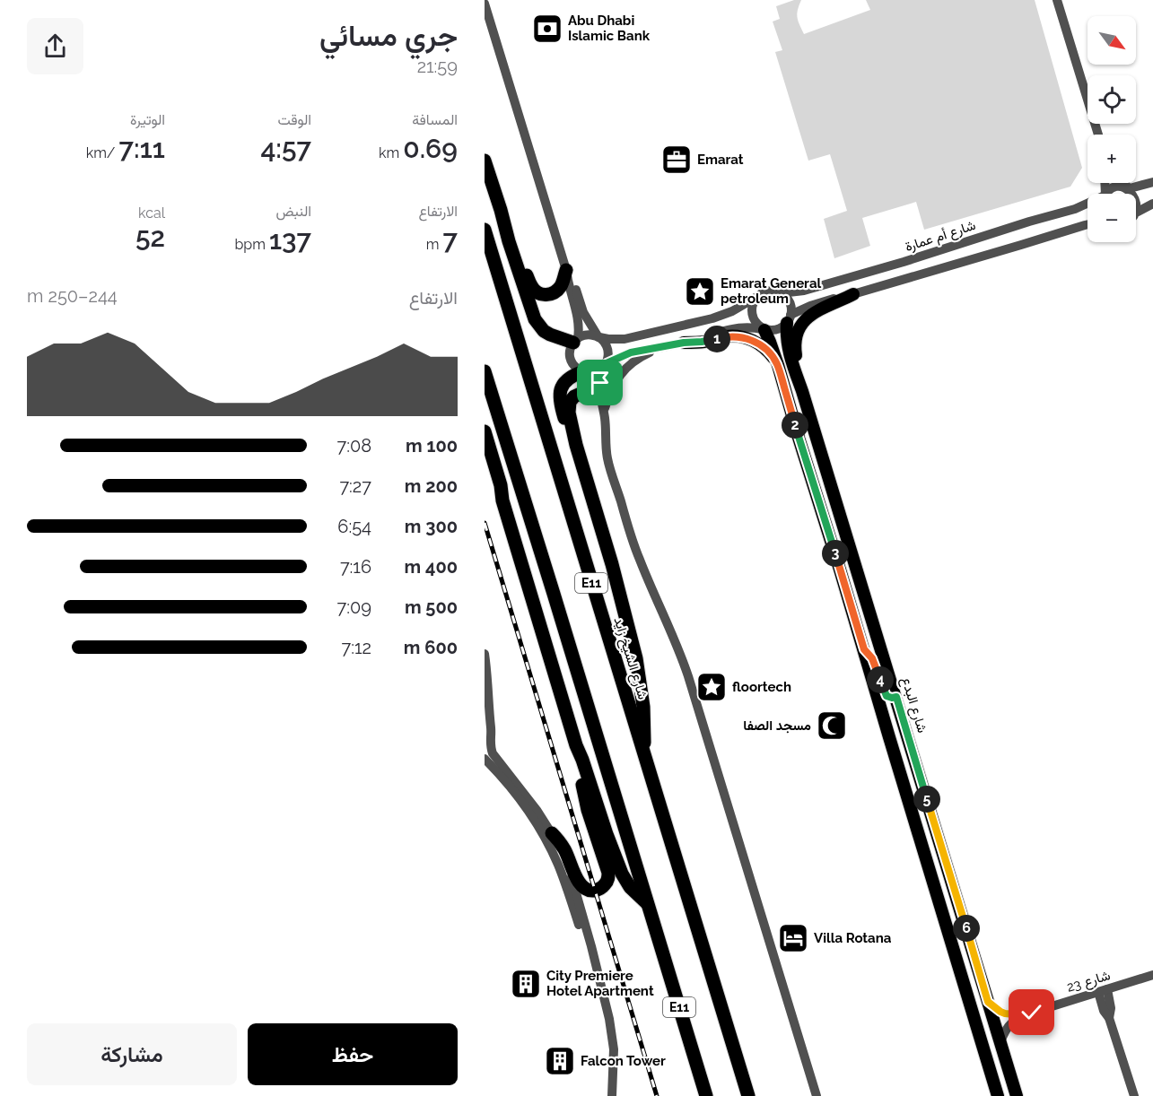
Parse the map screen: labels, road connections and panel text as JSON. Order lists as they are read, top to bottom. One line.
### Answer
{"streets":{"highway":["E11","شارع الشيخ زايد"],"main road":["شارع البدع"],"street":["شارع أم عمارة","شارع 23"]},"crossings":[["شارع أم عمارة","شارع البدع"],["شارع البدع","شارع 23"]],"places":{"bank":["Abu Dhabi Islamic Bank"],"office":["Emarat"],"place":["Emarat General petroleum","floortech"],"mosque":["مسجد الصفا"],"hotel":["Villa Rotana"],"building":["City Premiere Hotel Apartment","Falcon Tower"]},"north":"bottom right","page":{"heading":["جري مسائي","21:59"],"map_buttons":["+","−"],"stats":[["المسافة","0.69 km"],["الوقت","4:57"],["الوتيرة","7:11 /km"],["الارتفاع","7 m"],["النبض","137 bpm"],["kcal","52"]],"chart":["الارتفاع","244–250 m"],"pins":["1","2","3","4","5","6"],"list":[{"name":"100 m","note":"7:08"},{"name":"200 m","note":"7:27"},{"name":"300 m","note":"6:54"},{"name":"400 m","note":"7:16"},{"name":"500 m","note":"7:09"},{"name":"600 m","note":"7:12"}],"buttons":["حفظ","مشاركة"]}}
